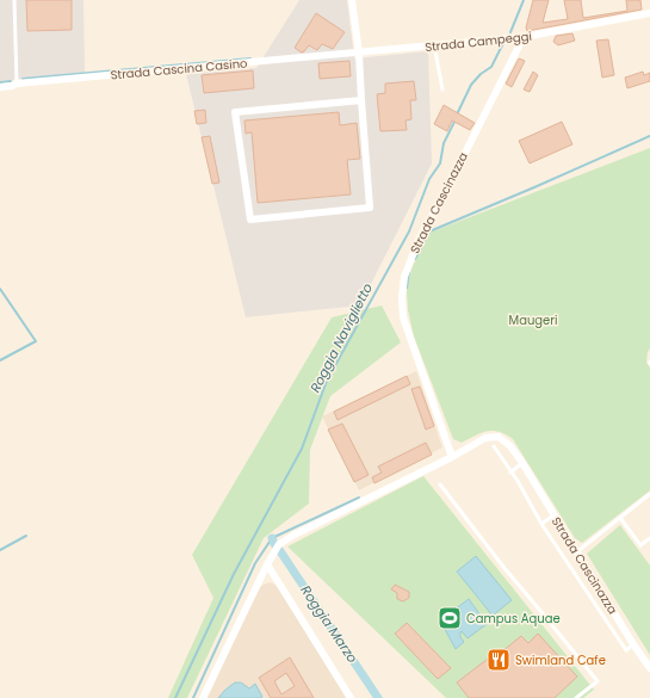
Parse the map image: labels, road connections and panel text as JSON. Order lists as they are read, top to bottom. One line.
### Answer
{"streets":{"street":["Strada Campeggi","Strada Cascina Casino","Strada Cascinazza"]},"crossings":[["Strada Campeggi","Strada Cascina Casino"],["Strada Campeggi","Strada Cascinazza"]],"water":["Roggia Naviglietto","Roggia Marzo"],"parks":["Maugeri"],"places":{"sports":["Campus Aquae"],"restaurant":["Swimland Cafe"]}}
